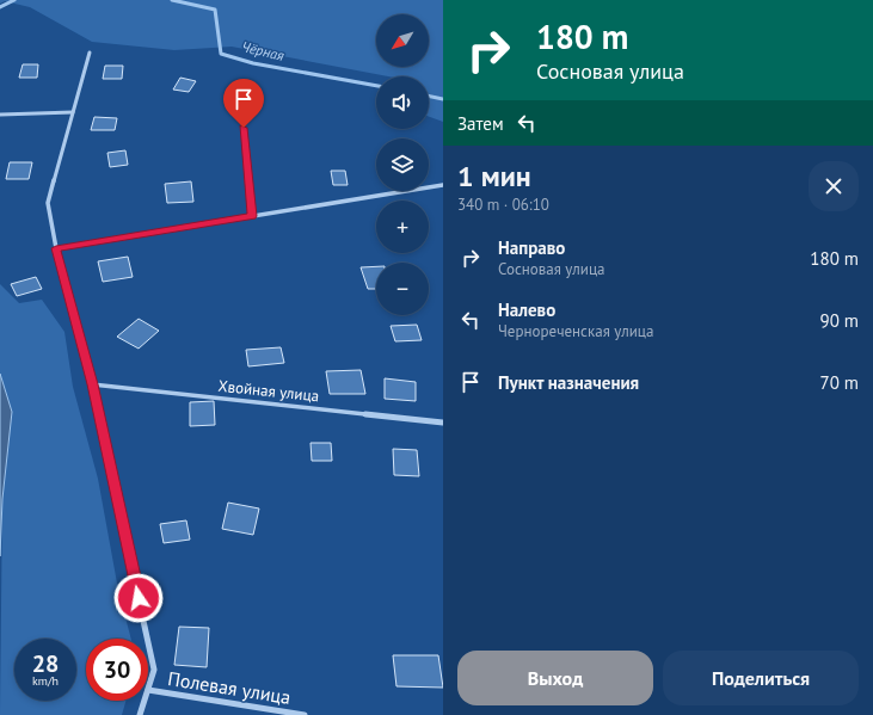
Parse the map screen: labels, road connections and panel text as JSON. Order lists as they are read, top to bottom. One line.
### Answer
{"streets":{"street":["Хвойная улица","Полевая улица"]},"water":["Чёрная"],"north":"bottom left","page":{"turn":["180 m","Сосновая улица"],"map_buttons":["+","−"],"then":"Затем","heading":["1 мин","340 m · 06:10"],"list":[{"name":"Направо","note":"Сосновая улица","value":"180 m"},{"name":"Налево","note":"Чернореченская улица","value":"90 m"},{"name":"Пункт назначения","value":"70 m"}],"speed":"28 km/h","limit":"30","buttons":["Выход","Поделиться"]}}
